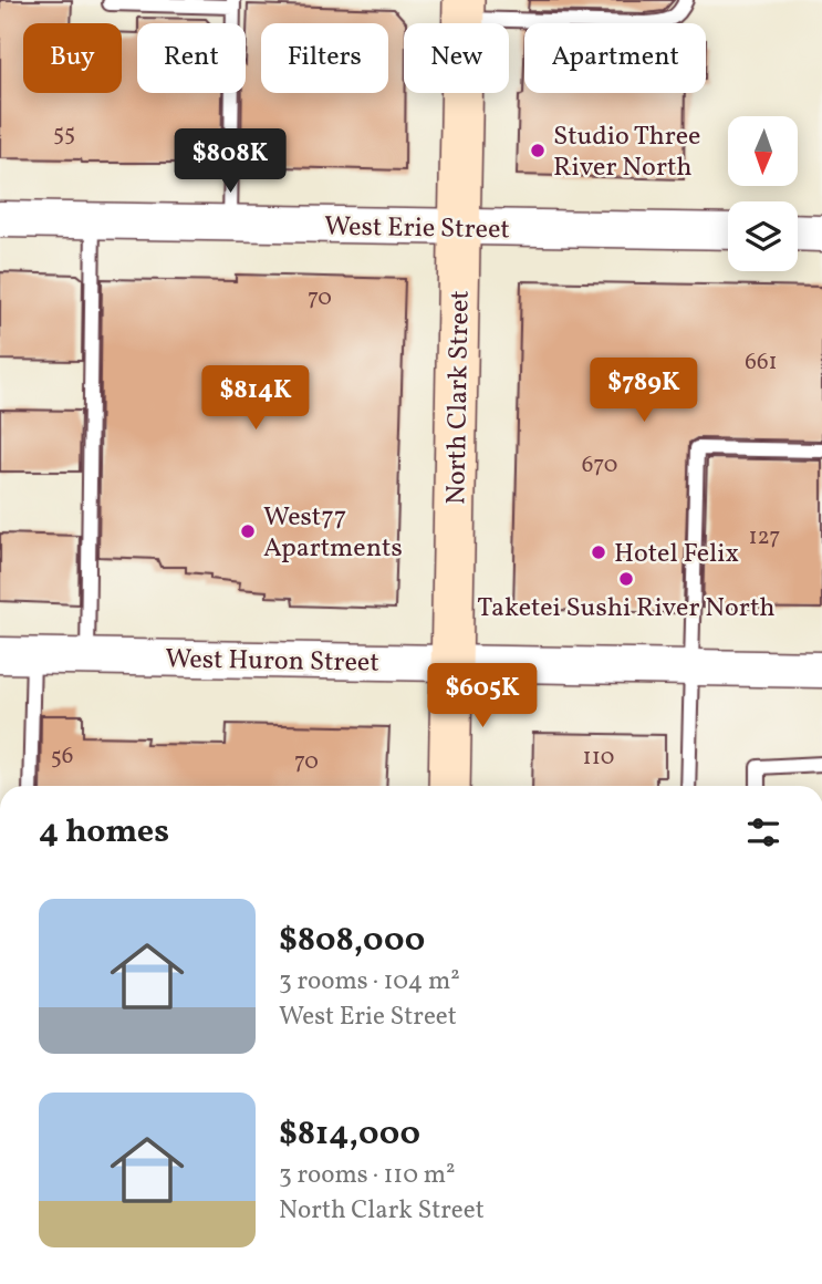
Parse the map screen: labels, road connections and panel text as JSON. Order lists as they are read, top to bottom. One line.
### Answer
{"streets":{"main road":["North Clark Street"],"street":["West Erie Street","West Huron Street"]},"crossings":[["West Erie Street","North Clark Street"],["North Clark Street","West Huron Street"]],"places":["Studio Three River North","West77 Apartments","Hotel Felix","Taketei Sushi River North"],"house_numbers":["55","70","661","670","127","56","110","70"],"north":"bottom","page":{"chip":["Buy","Rent","Filters","New","Apartment"],"price":["$808K","$789K","$814K","$605K"],"heading":"4 homes","list":[{"name":"$808,000","note":"3 rooms · 104 m² · West Erie Street"},{"name":"$814,000","note":"3 rooms · 110 m² · North Clark Street"}]}}
